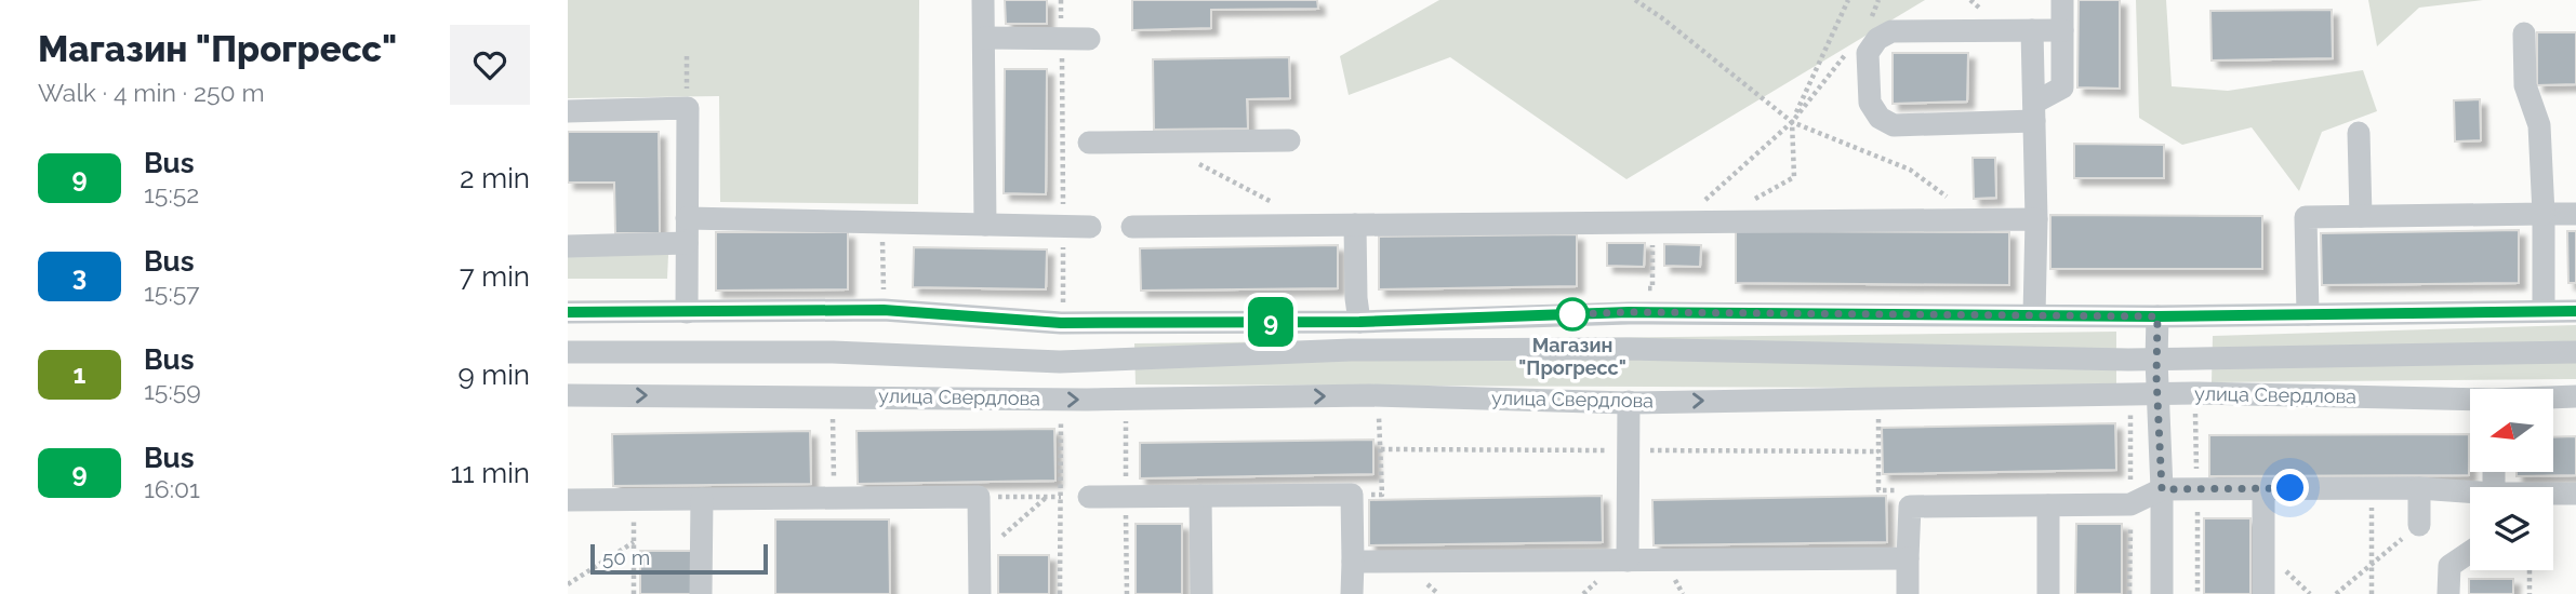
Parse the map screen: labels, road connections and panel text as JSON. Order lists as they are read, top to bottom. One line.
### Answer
{"streets":{"street":["улица Свердлова"]},"places":["Магазин \"Прогресс\""],"lines":["bus line 9"],"scale_bar":"50 m","north":"left","page":{"heading":["Магазин \"Прогресс\"","Walk · 4 min · 250 m"],"on_map":"9","list":[{"mark":"9","name":"Bus","note":"15:52","value":"2 min"},{"mark":"3","name":"Bus","note":"15:57","value":"7 min"},{"mark":"1","name":"Bus","note":"15:59","value":"9 min"},{"mark":"9","name":"Bus","note":"16:01","value":"11 min"}],"scale":"50 m"}}
